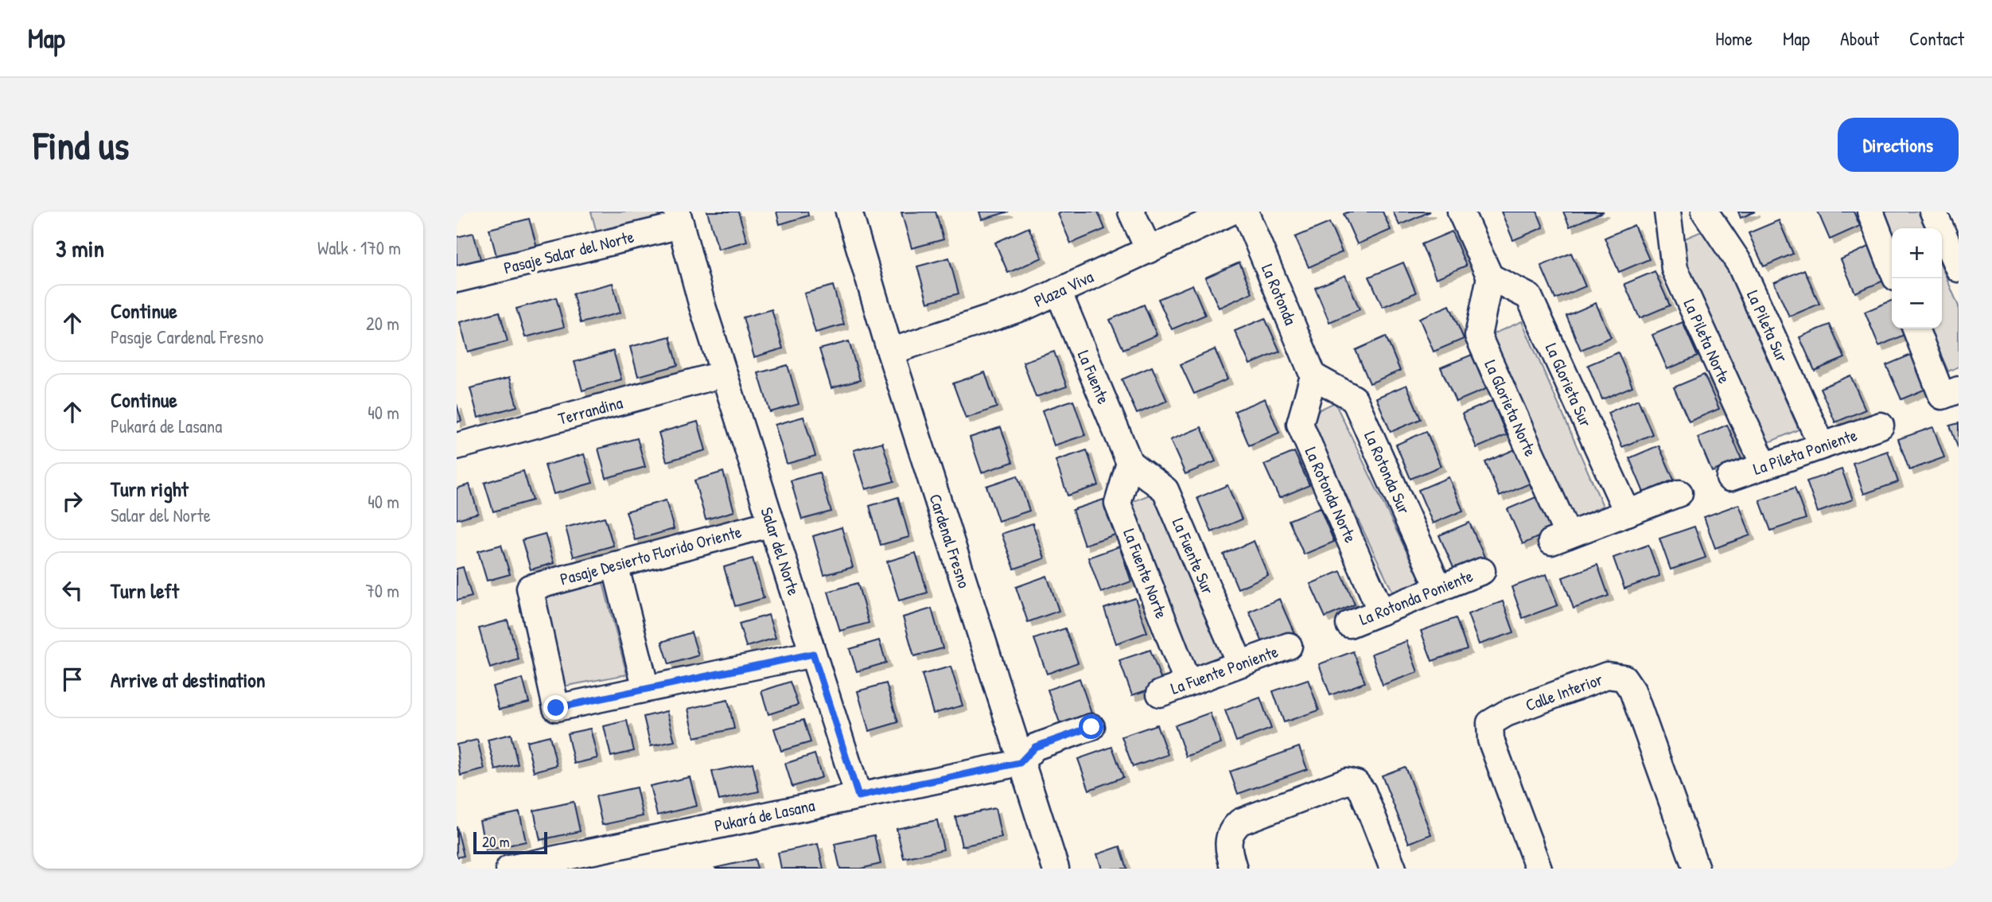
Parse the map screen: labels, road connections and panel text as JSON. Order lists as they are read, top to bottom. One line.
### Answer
{"streets":{"street":["Pasaje Salar del Norte","Plaza Viva","La Rotonda","La Pileta Sur","La Pileta Norte","La Fuente","La Glorieta Sur","La Glorieta Norte","Terrandina","La Pileta Poniente","La Rotonda Sur","La Rotonda Norte","Cardenal Fresno","Salar del Norte","Pasaje Desierto Florido Oriente","La Fuente Sur","La Fuente Norte","La Rotonda Poniente","La Fuente Poniente","Calle Interior","Pukará de Lasana"]},"crossings":[["Pasaje Salar del Norte","Salar del Norte"],["Plaza Viva","La Fuente"],["Plaza Viva","Cardenal Fresno"],["La Rotonda","La Rotonda Sur"],["La Rotonda","La Rotonda Norte"],["La Pileta Sur","La Pileta Poniente"],["La Pileta Norte","La Pileta Poniente"],["La Fuente","La Fuente Sur"],["La Fuente","La Fuente Norte"],["La Glorieta Sur","La Glorieta Norte"],["Terrandina","Salar del Norte"],["La Rotonda Sur","La Rotonda Norte"],["La Rotonda Sur","La Rotonda Poniente"],["La Rotonda Norte","La Rotonda Poniente"],["Cardenal Fresno","Pukará de Lasana"],["Salar del Norte","Pasaje Desierto Florido Oriente"],["Salar del Norte","Pukará de Lasana"],["La Fuente Sur","La Fuente Norte"],["La Fuente Sur","La Fuente Poniente"],["La Fuente Norte","La Fuente Poniente"]],"scale_bar":"20 m","page":{"header":"Map","nav":["Home","Map","About","Contact"],"buttons":"Directions","title":"Find us","heading":["3 min","Walk · 170 m"],"map_buttons":["+","−"],"list":[["Continue","Pasaje Cardenal Fresno","20 m"],["Continue","Pukará de Lasana","40 m"],["Turn right","Salar del Norte","40 m"],["Turn left","70 m"],"Arrive at destination"],"scale":"20 m"}}
